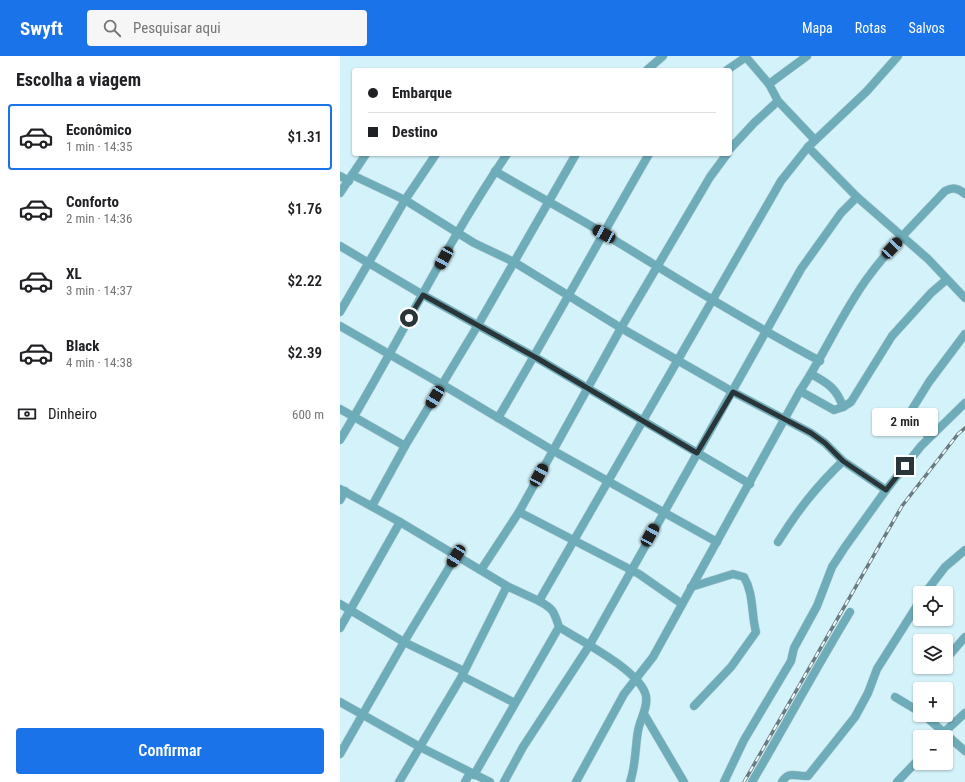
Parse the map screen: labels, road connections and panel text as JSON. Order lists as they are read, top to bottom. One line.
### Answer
{"page":{"header":"Swyft","search":"Pesquisar aqui","nav":["Mapa","Rotas","Salvos"],"heading":"Escolha a viagem","banner":["Embarque","Destino"],"list":[{"name":"Econômico","note":"1 min · 14:35","value":"$1.31"},{"name":"Conforto","note":"2 min · 14:36","value":"$1.76"},{"name":"XL","note":"3 min · 14:37","value":"$2.22"},{"name":"Black","note":"4 min · 14:38","value":"$2.39"}],"pay":["Dinheiro","600 m"],"bubble":"2 min","map_buttons":["+","−"],"buttons":"Confirmar"}}
